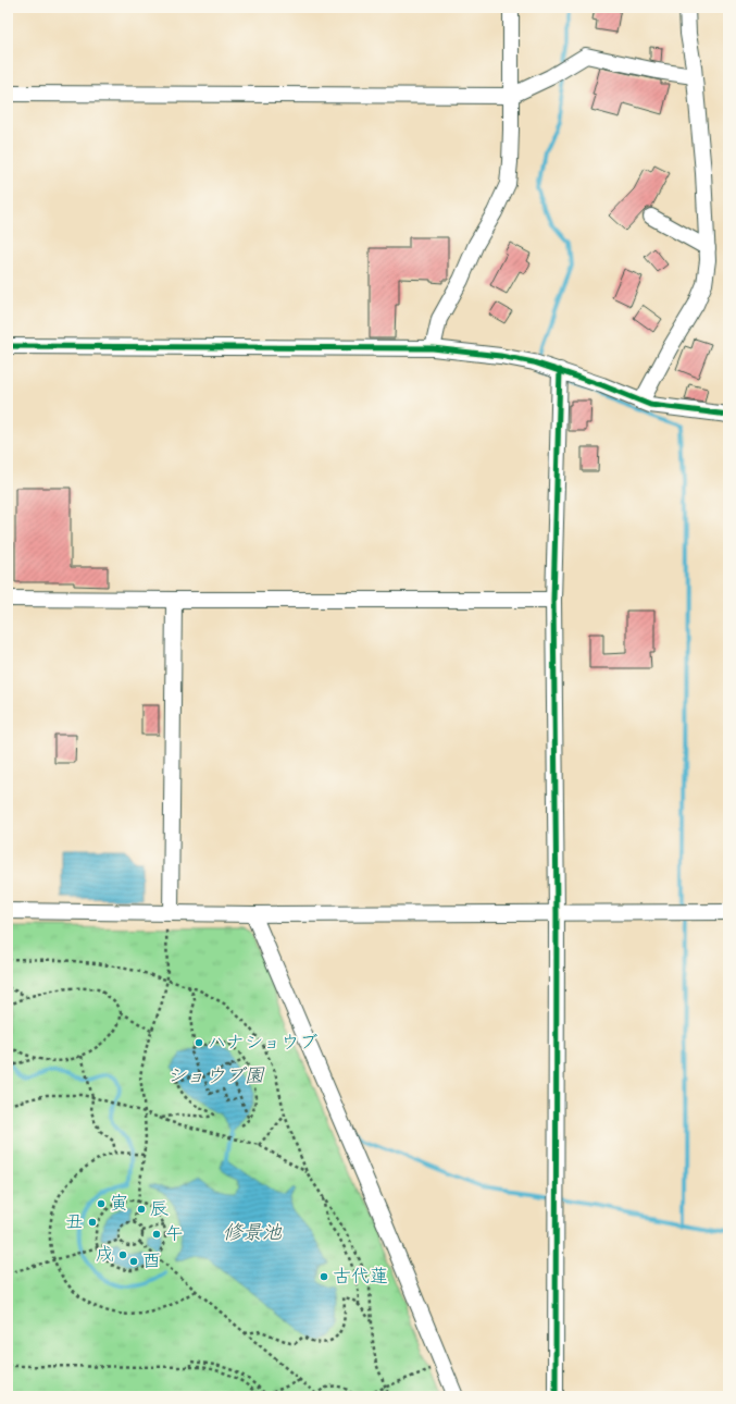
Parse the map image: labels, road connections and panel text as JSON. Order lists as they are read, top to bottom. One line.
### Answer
{"water":["ショウブ園","修景池"],"places":["ハナショウブ","寅","辰","丑","午","戌","酉","古代蓮"]}
